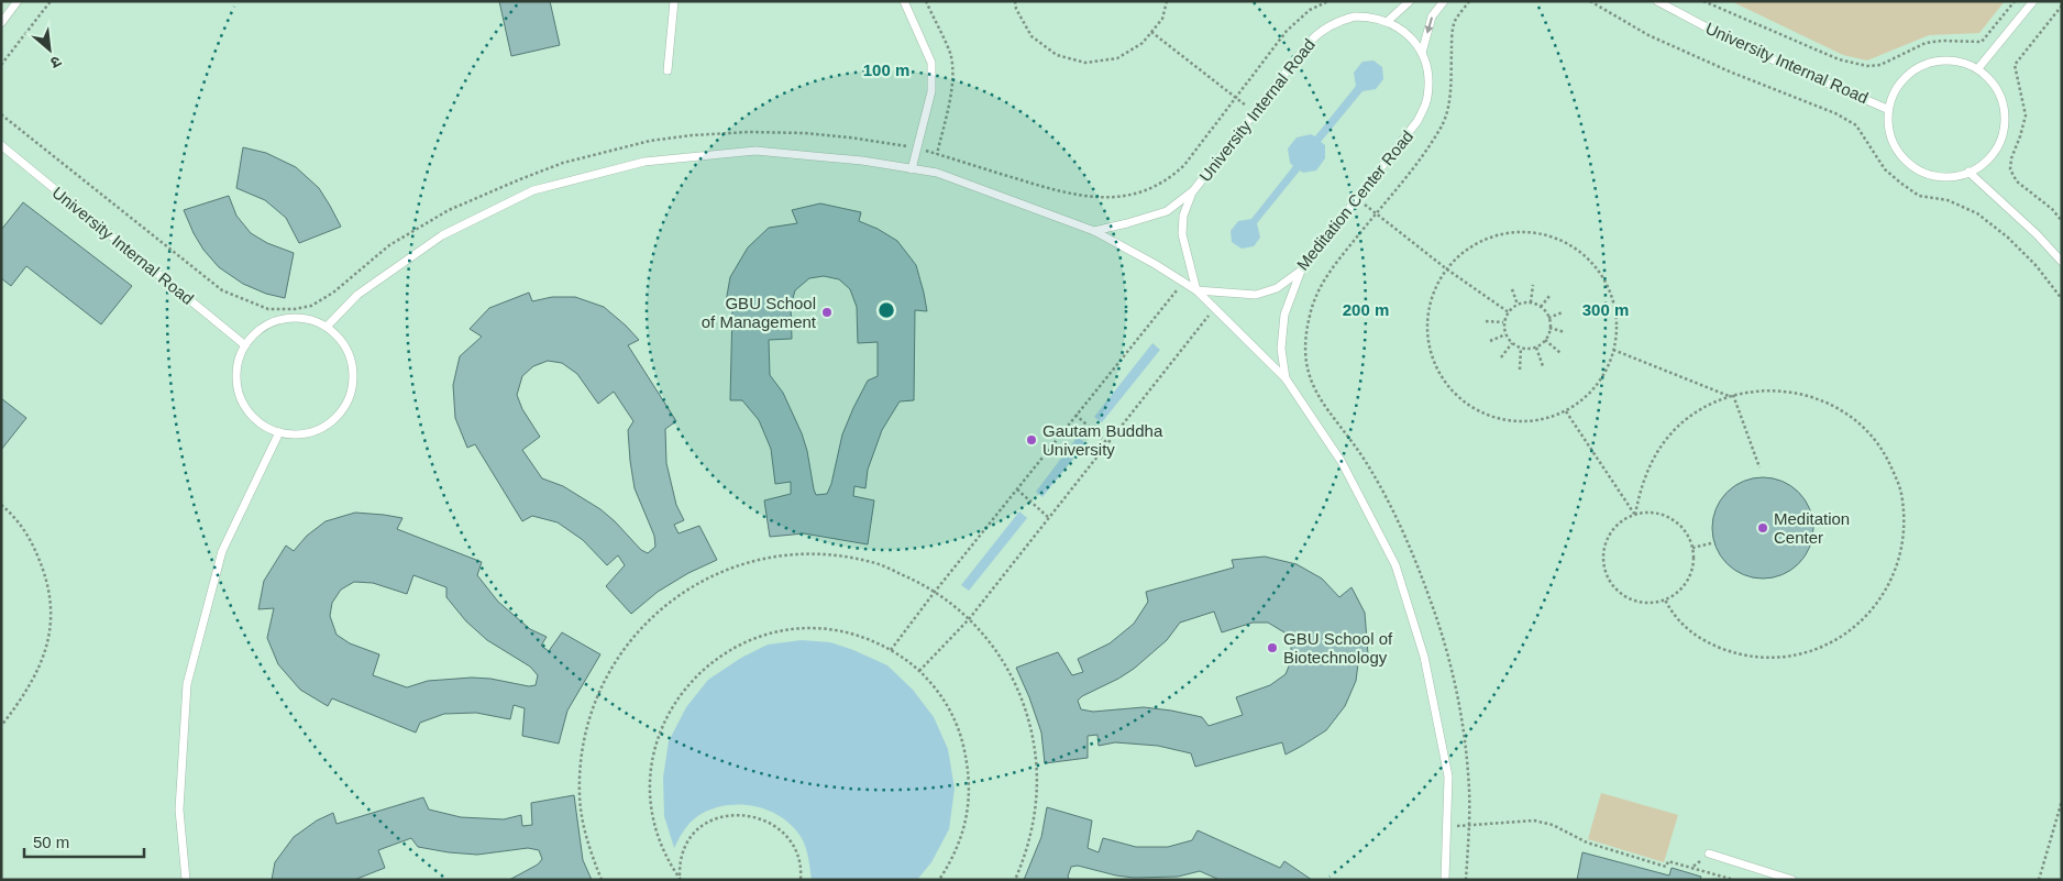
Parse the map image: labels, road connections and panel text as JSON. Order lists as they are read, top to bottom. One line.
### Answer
{"streets":{"lane":["University Internal Road","Meditation Center Road"]},"crossings":[["University Internal Road","Meditation Center Road"]],"places":["GBU School of Management","Gautam Buddha University","Meditation Center","GBU School of Biotechnology"],"scale_bar":"50 m","north":"bottom right","rings":["100 m","200 m","300 m"]}
